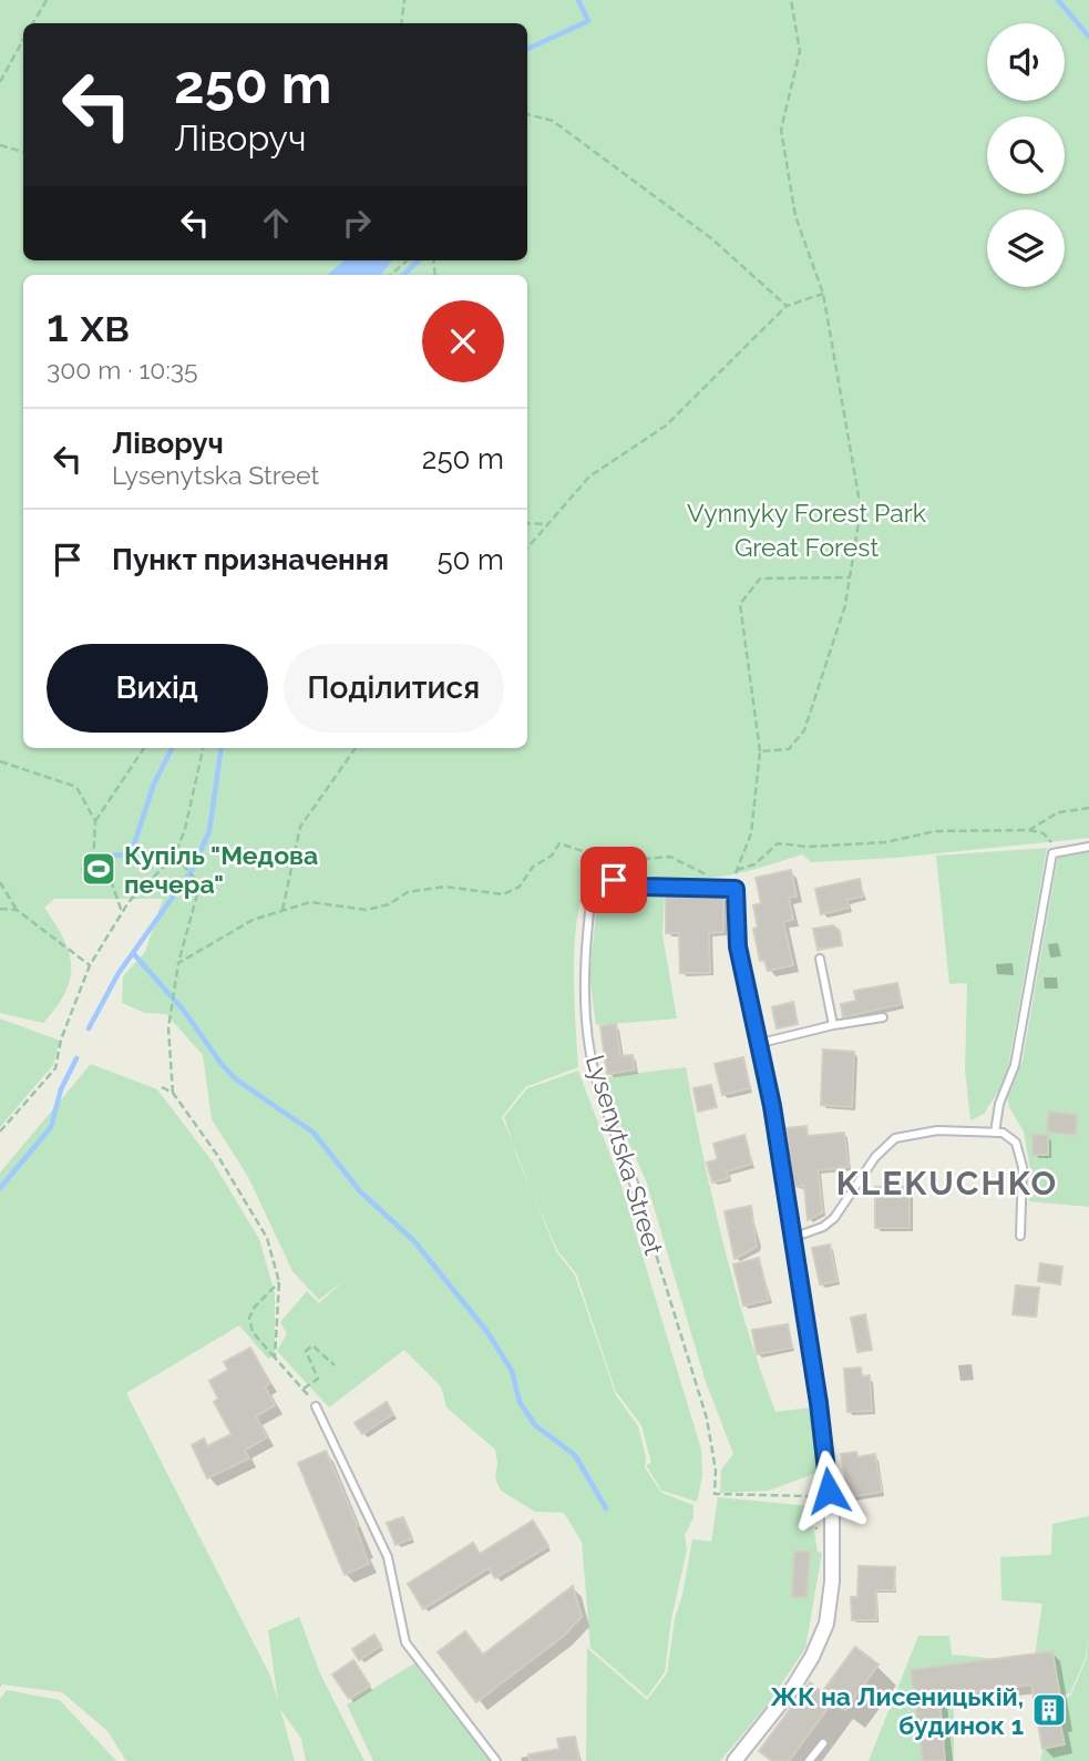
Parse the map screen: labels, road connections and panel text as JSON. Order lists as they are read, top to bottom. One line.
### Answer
{"streets":{"lane":["Lysenytska Street"]},"districts":["KLEKUCHKO"],"parks":["Vynnyky Forest Park","Great Forest"],"places":{"sports":["Купіль \"Медова печера\""],"building":["ЖК на Лисеницькій, будинок 1"]},"page":{"turn":["250 m","Ліворуч"],"heading":["1 хв","300 m · 10:35"],"list":[{"name":"Ліворуч","note":"Lysenytska Street","value":"250 m"},{"name":"Пункт призначення","value":"50 m"}],"buttons":["Вихід","Поділитися"]}}
